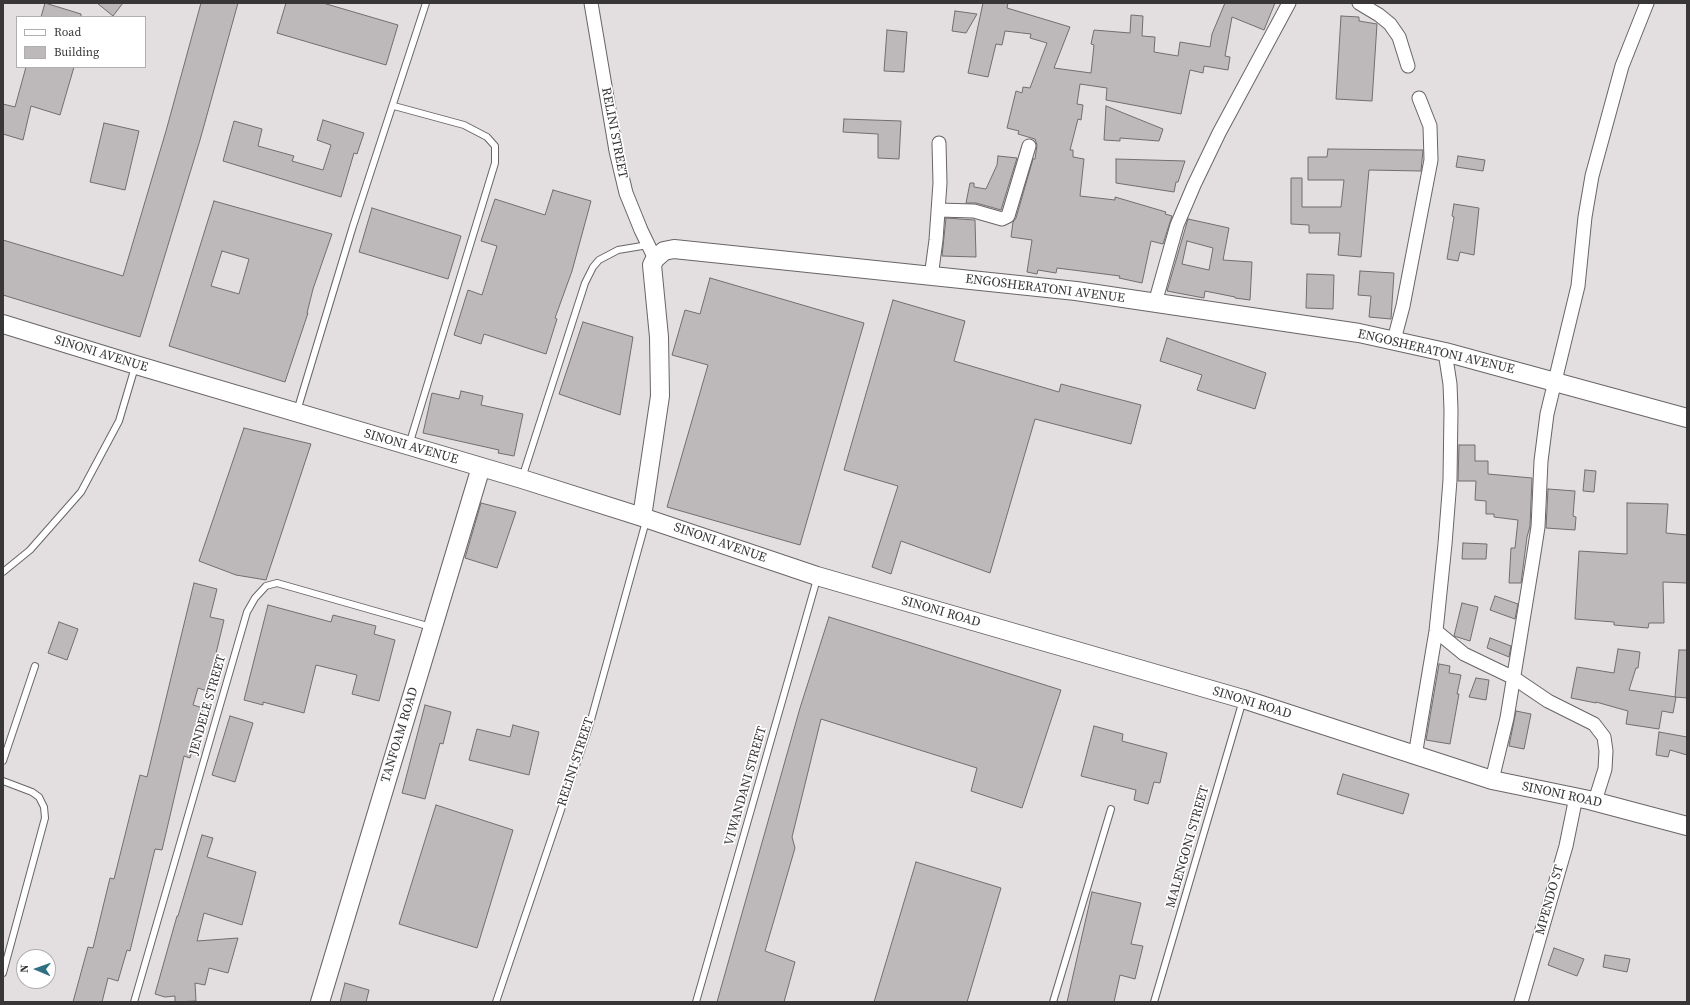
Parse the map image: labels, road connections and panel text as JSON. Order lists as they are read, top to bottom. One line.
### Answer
{"streets":{"street":["RELINI STREET","ENGOSHERATONI AVENUE","SINONI AVENUE","SINONI ROAD","TANFOAM ROAD","MPENDO ST"],"lane":["JENDELE STREET","VIWANDANI STREET","MALENGONI STREET"]},"crossings":[["RELINI STREET","ENGOSHERATONI AVENUE"],["RELINI STREET","SINONI AVENUE"],["SINONI AVENUE","SINONI ROAD"],["SINONI AVENUE","TANFOAM ROAD"],["SINONI AVENUE","VIWANDANI STREET"],["SINONI ROAD","VIWANDANI STREET"],["SINONI ROAD","MALENGONI STREET"],["SINONI ROAD","MPENDO ST"],["JENDELE STREET","TANFOAM ROAD"]],"legend":["Road","Building"],"north":"left"}
